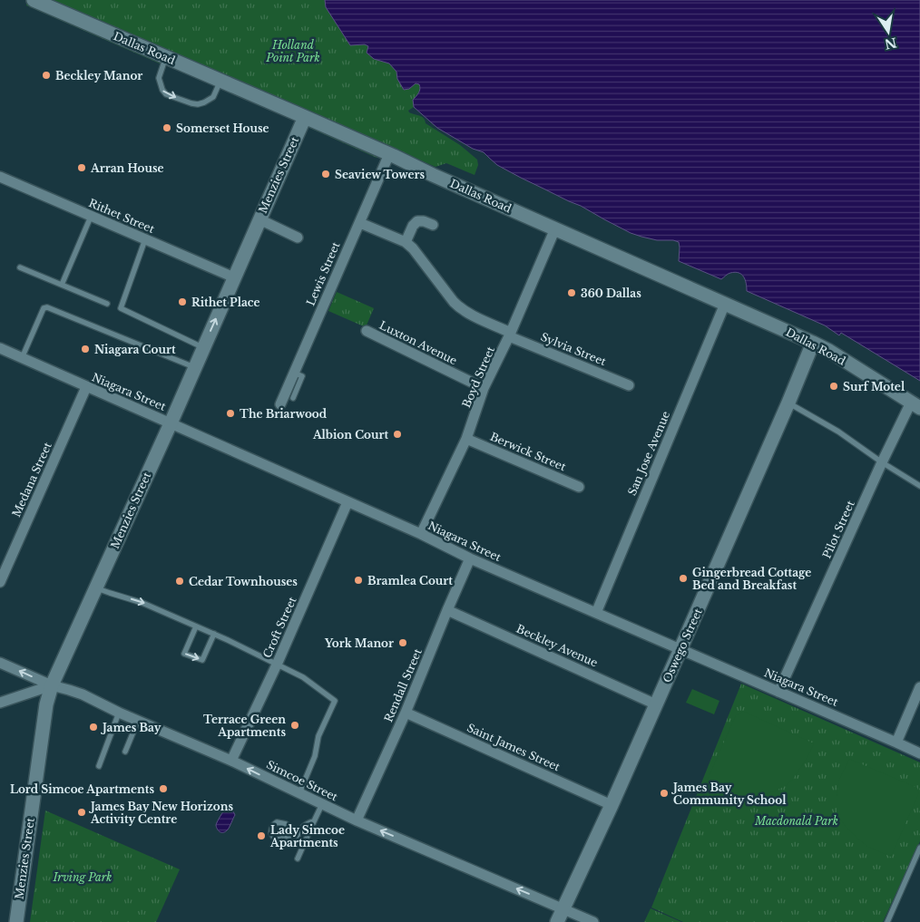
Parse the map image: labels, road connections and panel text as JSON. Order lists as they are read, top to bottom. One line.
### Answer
{"streets":{"street":["Dallas Road","Menzies Street","Rithet Street","Lewis Street","Luxton Avenue","Sylvia Street","Boyd Street","Niagara Street","Berwick Street","San Jose Avenue","Medana Street","Pilot Street","Croft Street","Beckley Avenue","Oswego Street","Rendall Street","Saint James Street","Simcoe Street"]},"crossings":[["Dallas Road","Menzies Street"],["Dallas Road","Lewis Street"],["Dallas Road","Boyd Street"],["Dallas Road","San Jose Avenue"],["Dallas Road","Pilot Street"],["Dallas Road","Oswego Street"],["Menzies Street","Rithet Street"],["Menzies Street","Niagara Street"],["Menzies Street","Simcoe Street"],["Luxton Avenue","Boyd Street"],["Sylvia Street","Boyd Street"],["Boyd Street","Niagara Street"],["Boyd Street","Berwick Street"],["Niagara Street","San Jose Avenue"],["Niagara Street","Medana Street"],["Niagara Street","Pilot Street"],["Niagara Street","Croft Street"],["Niagara Street","Oswego Street"],["Niagara Street","Rendall Street"],["Croft Street","Simcoe Street"],["Beckley Avenue","Oswego Street"],["Beckley Avenue","Rendall Street"],["Oswego Street","Saint James Street"],["Oswego Street","Simcoe Street"],["Rendall Street","Saint James Street"],["Rendall Street","Simcoe Street"]],"one_way":["Simcoe Street"],"parks":["Holland Point Park","Macdonald Park","Irving Park"],"places":["Beckley Manor","Somerset House","Arran House","Seaview Towers","360 Dallas","Rithet Place","Niagara Court","Surf Motel","The Briarwood","Albion Court","Gingerbread Cottage Bed and Breakfast","Bramlea Court","Cedar Townhouses","York Manor","Terrace Green Apartments","James Bay","Lord Simcoe Apartments","James Bay Community School","James Bay New Horizons Activity Centre","Lady Simcoe Apartments"],"north":"bottom"}
